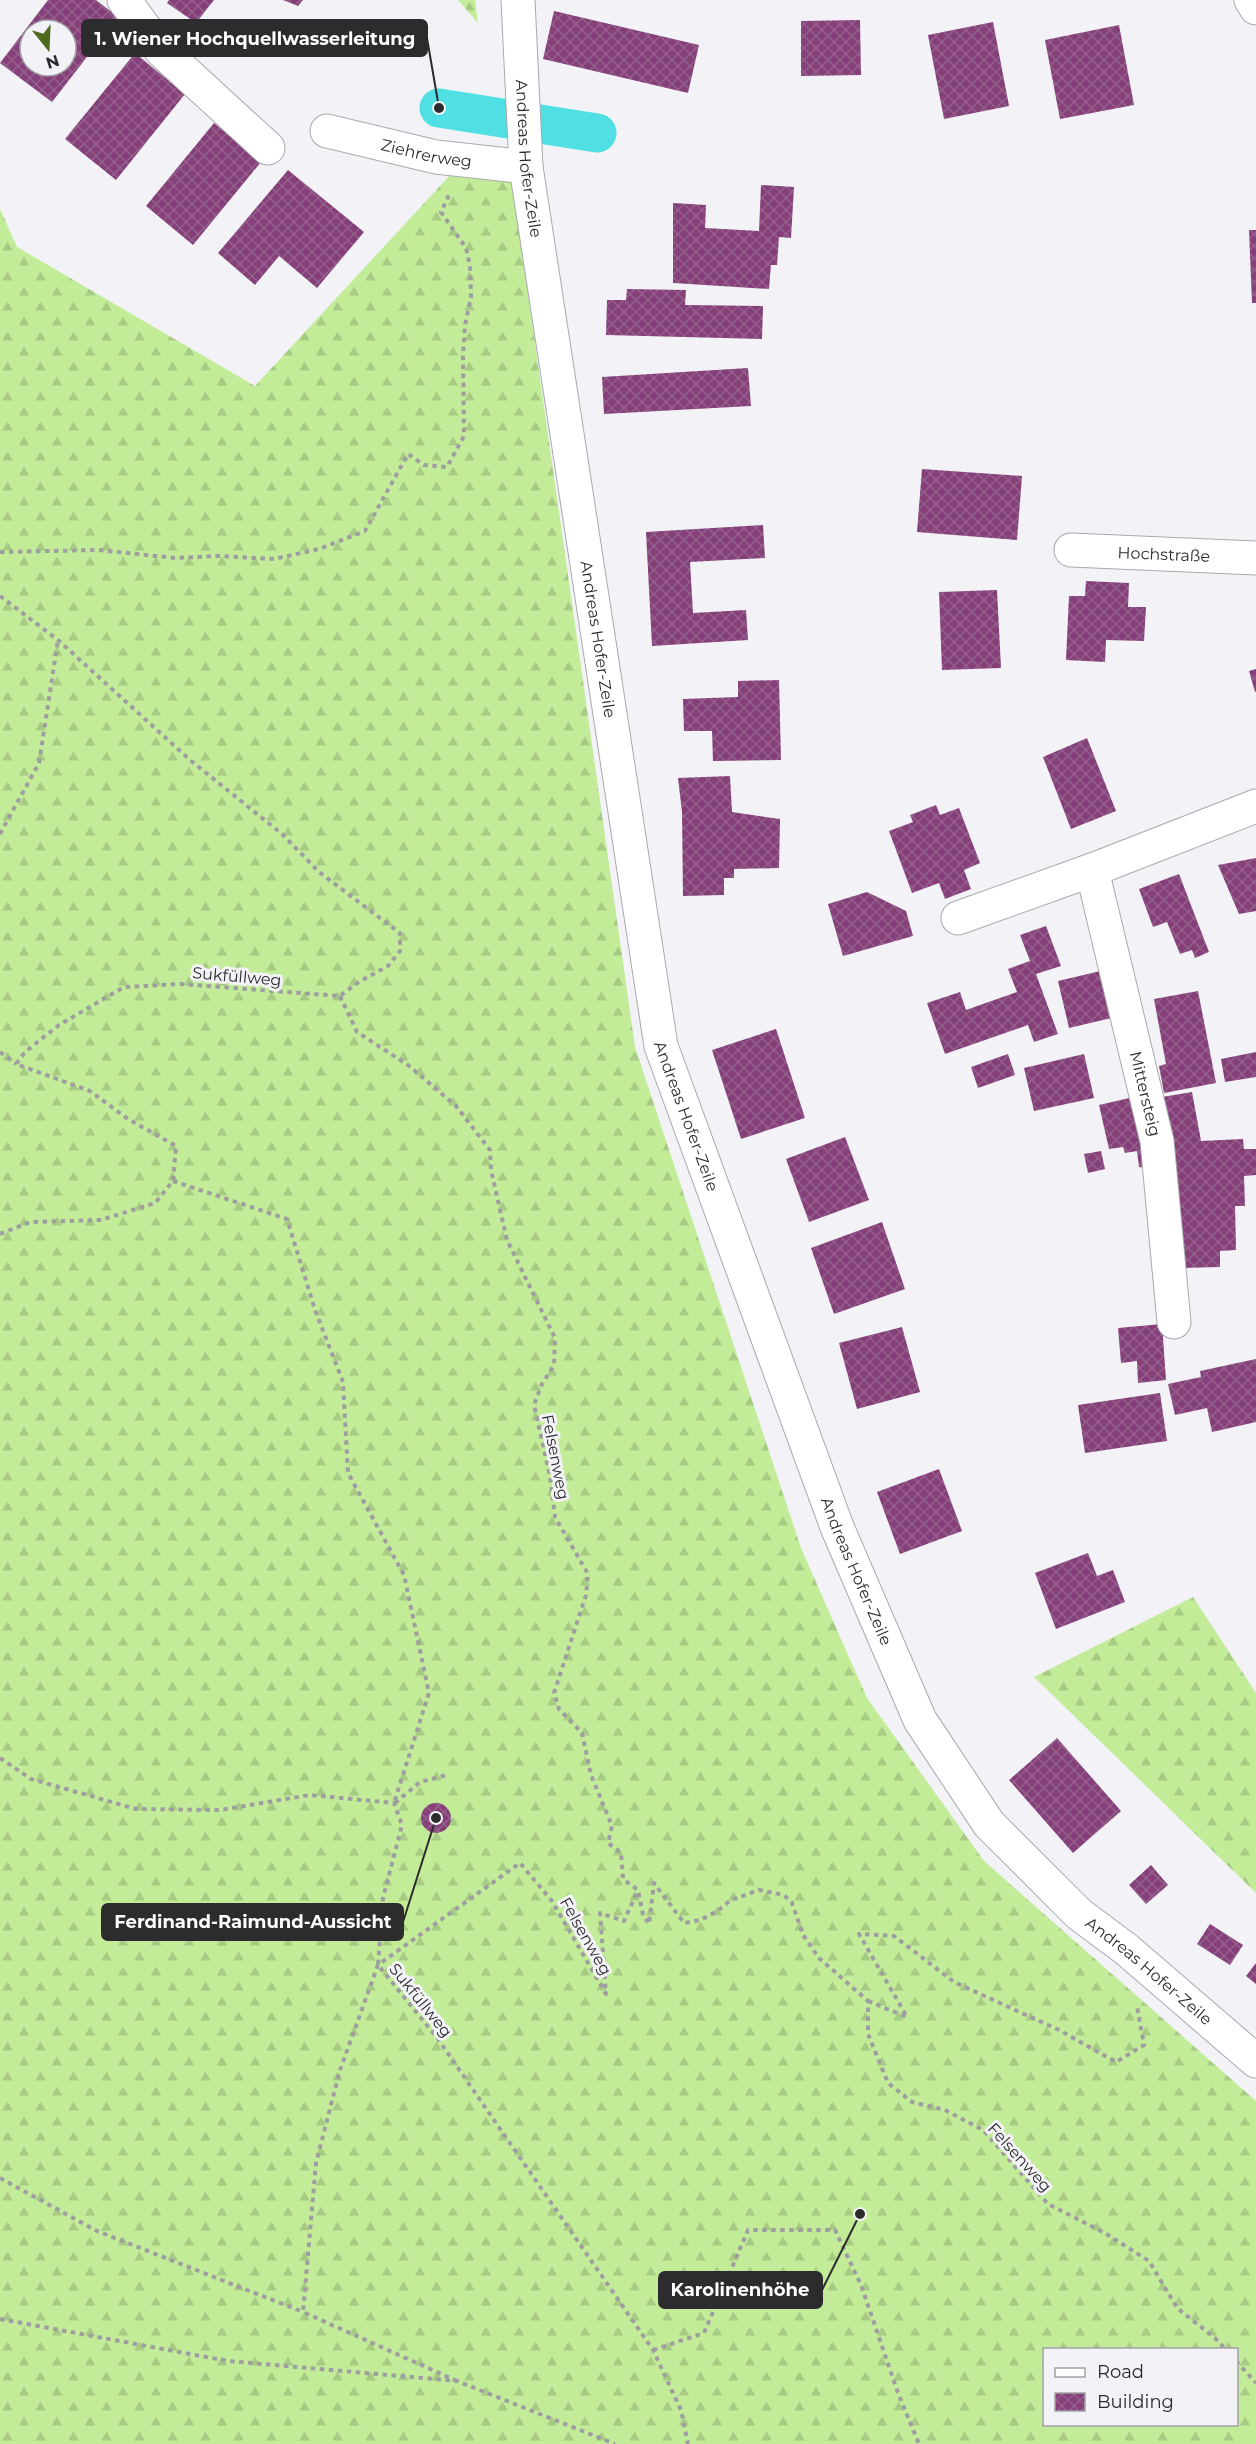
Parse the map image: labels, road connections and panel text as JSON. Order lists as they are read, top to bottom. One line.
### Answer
{"streets":{"street":["Ziehrerweg","Andreas Hofer-Zeile","Hochstraße","Mittersteig"],"path":["Sukfüllweg","Felsenweg"]},"crossings":[["Ziehrerweg","Andreas Hofer-Zeile"],["Sukfüllweg","Felsenweg"]],"places":["1. Wiener Hochquellwasserleitung","Ferdinand-Raimund-Aussicht","Karolinenhöhe"],"legend":["Road","Building"],"north":"bottom"}
